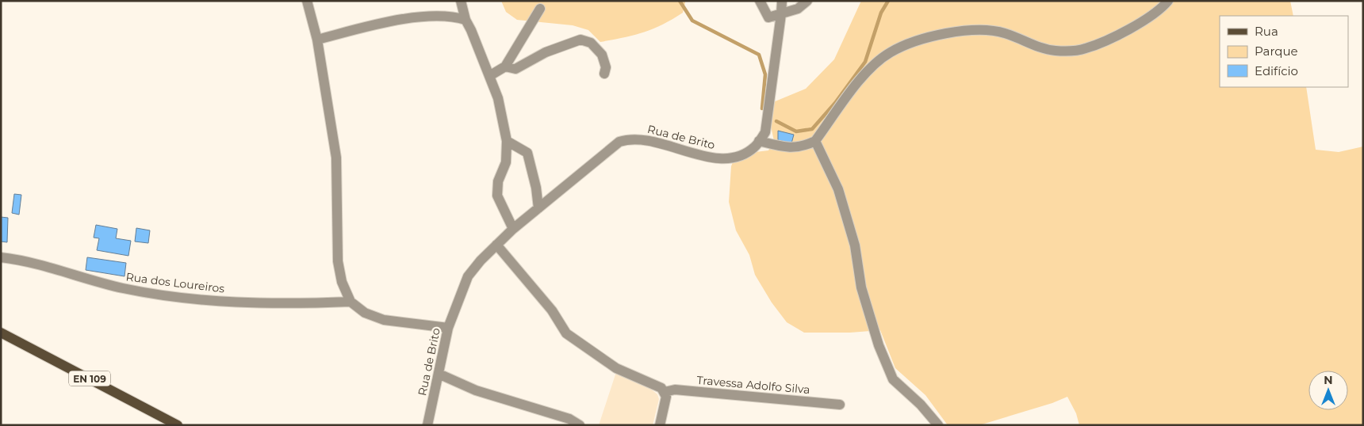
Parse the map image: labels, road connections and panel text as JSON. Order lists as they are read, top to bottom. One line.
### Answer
{"streets":{"main road":["EN 109"],"street":["Rua de Brito","Rua dos Loureiros","Travessa Adolfo Silva"]},"legend":["Rua","Parque","Edifício"],"north":"top"}
